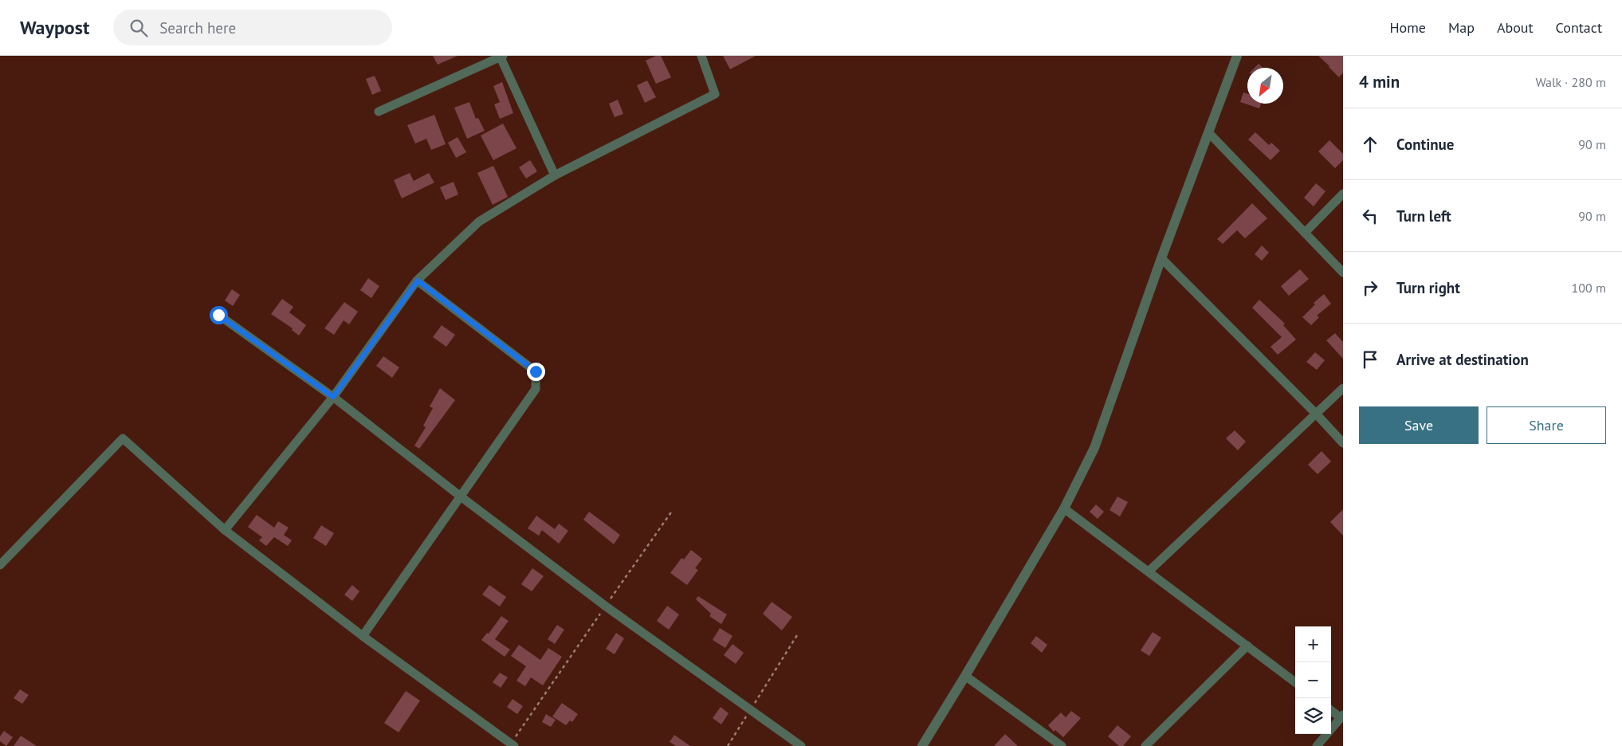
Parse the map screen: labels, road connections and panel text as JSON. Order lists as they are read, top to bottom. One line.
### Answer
{"north":"bottom left","page":{"header":"Waypost","search":"Search here","nav":["Home","Map","About","Contact"],"heading":["4 min","Walk · 280 m"],"list":[["Continue","90 m"],["Turn left","90 m"],["Turn right","100 m"],"Arrive at destination"],"buttons":["Save","Share"],"map_buttons":["+","−"]}}
